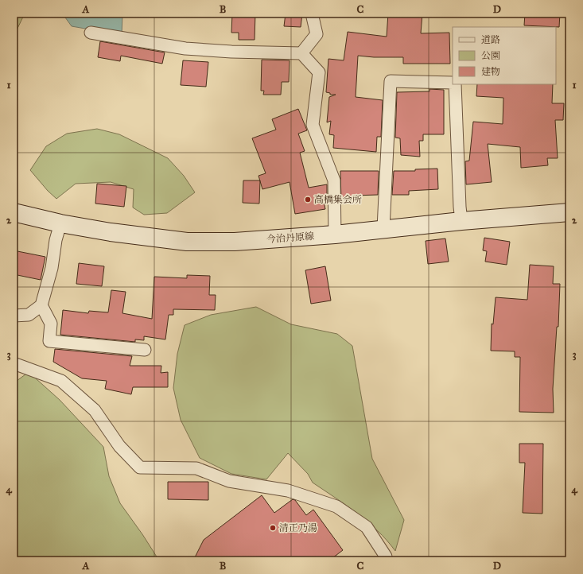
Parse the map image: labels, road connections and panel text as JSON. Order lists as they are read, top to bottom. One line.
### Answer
{"streets":{"main road":["今治丹原線"]},"places":["高橋集会所","清正乃湯"],"legend":["道路","公園","建物"],"grid":{"columns":["A","B","C","D"],"rows":["1","2","3","4"]}}
